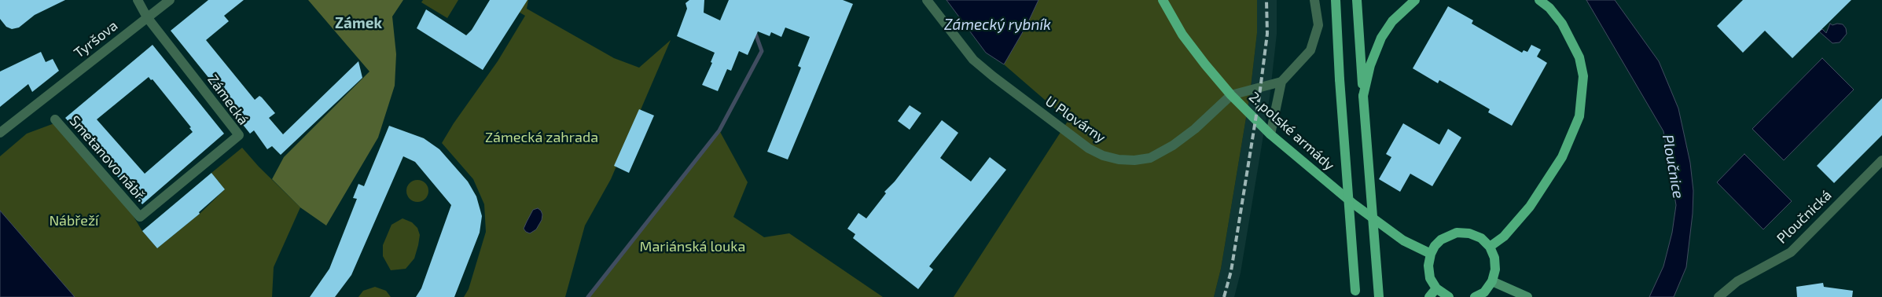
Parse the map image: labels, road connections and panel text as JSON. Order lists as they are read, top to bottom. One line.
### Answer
{"streets":{"main road":["2. polské armády"],"street":["Tyršova","Zámecká","U Plovárny","Smetanovo nábř.","Ploučnická"]},"crossings":[["Tyršova","Zámecká"],["Zámecká","Smetanovo nábř."],["U Plovárny","2. polské armády"]],"districts":["Zámek"],"water":["Zámecký rybník","Ploučnice"],"parks":["Zámecká zahrada","Nábřeží","Mariánská louka"]}
